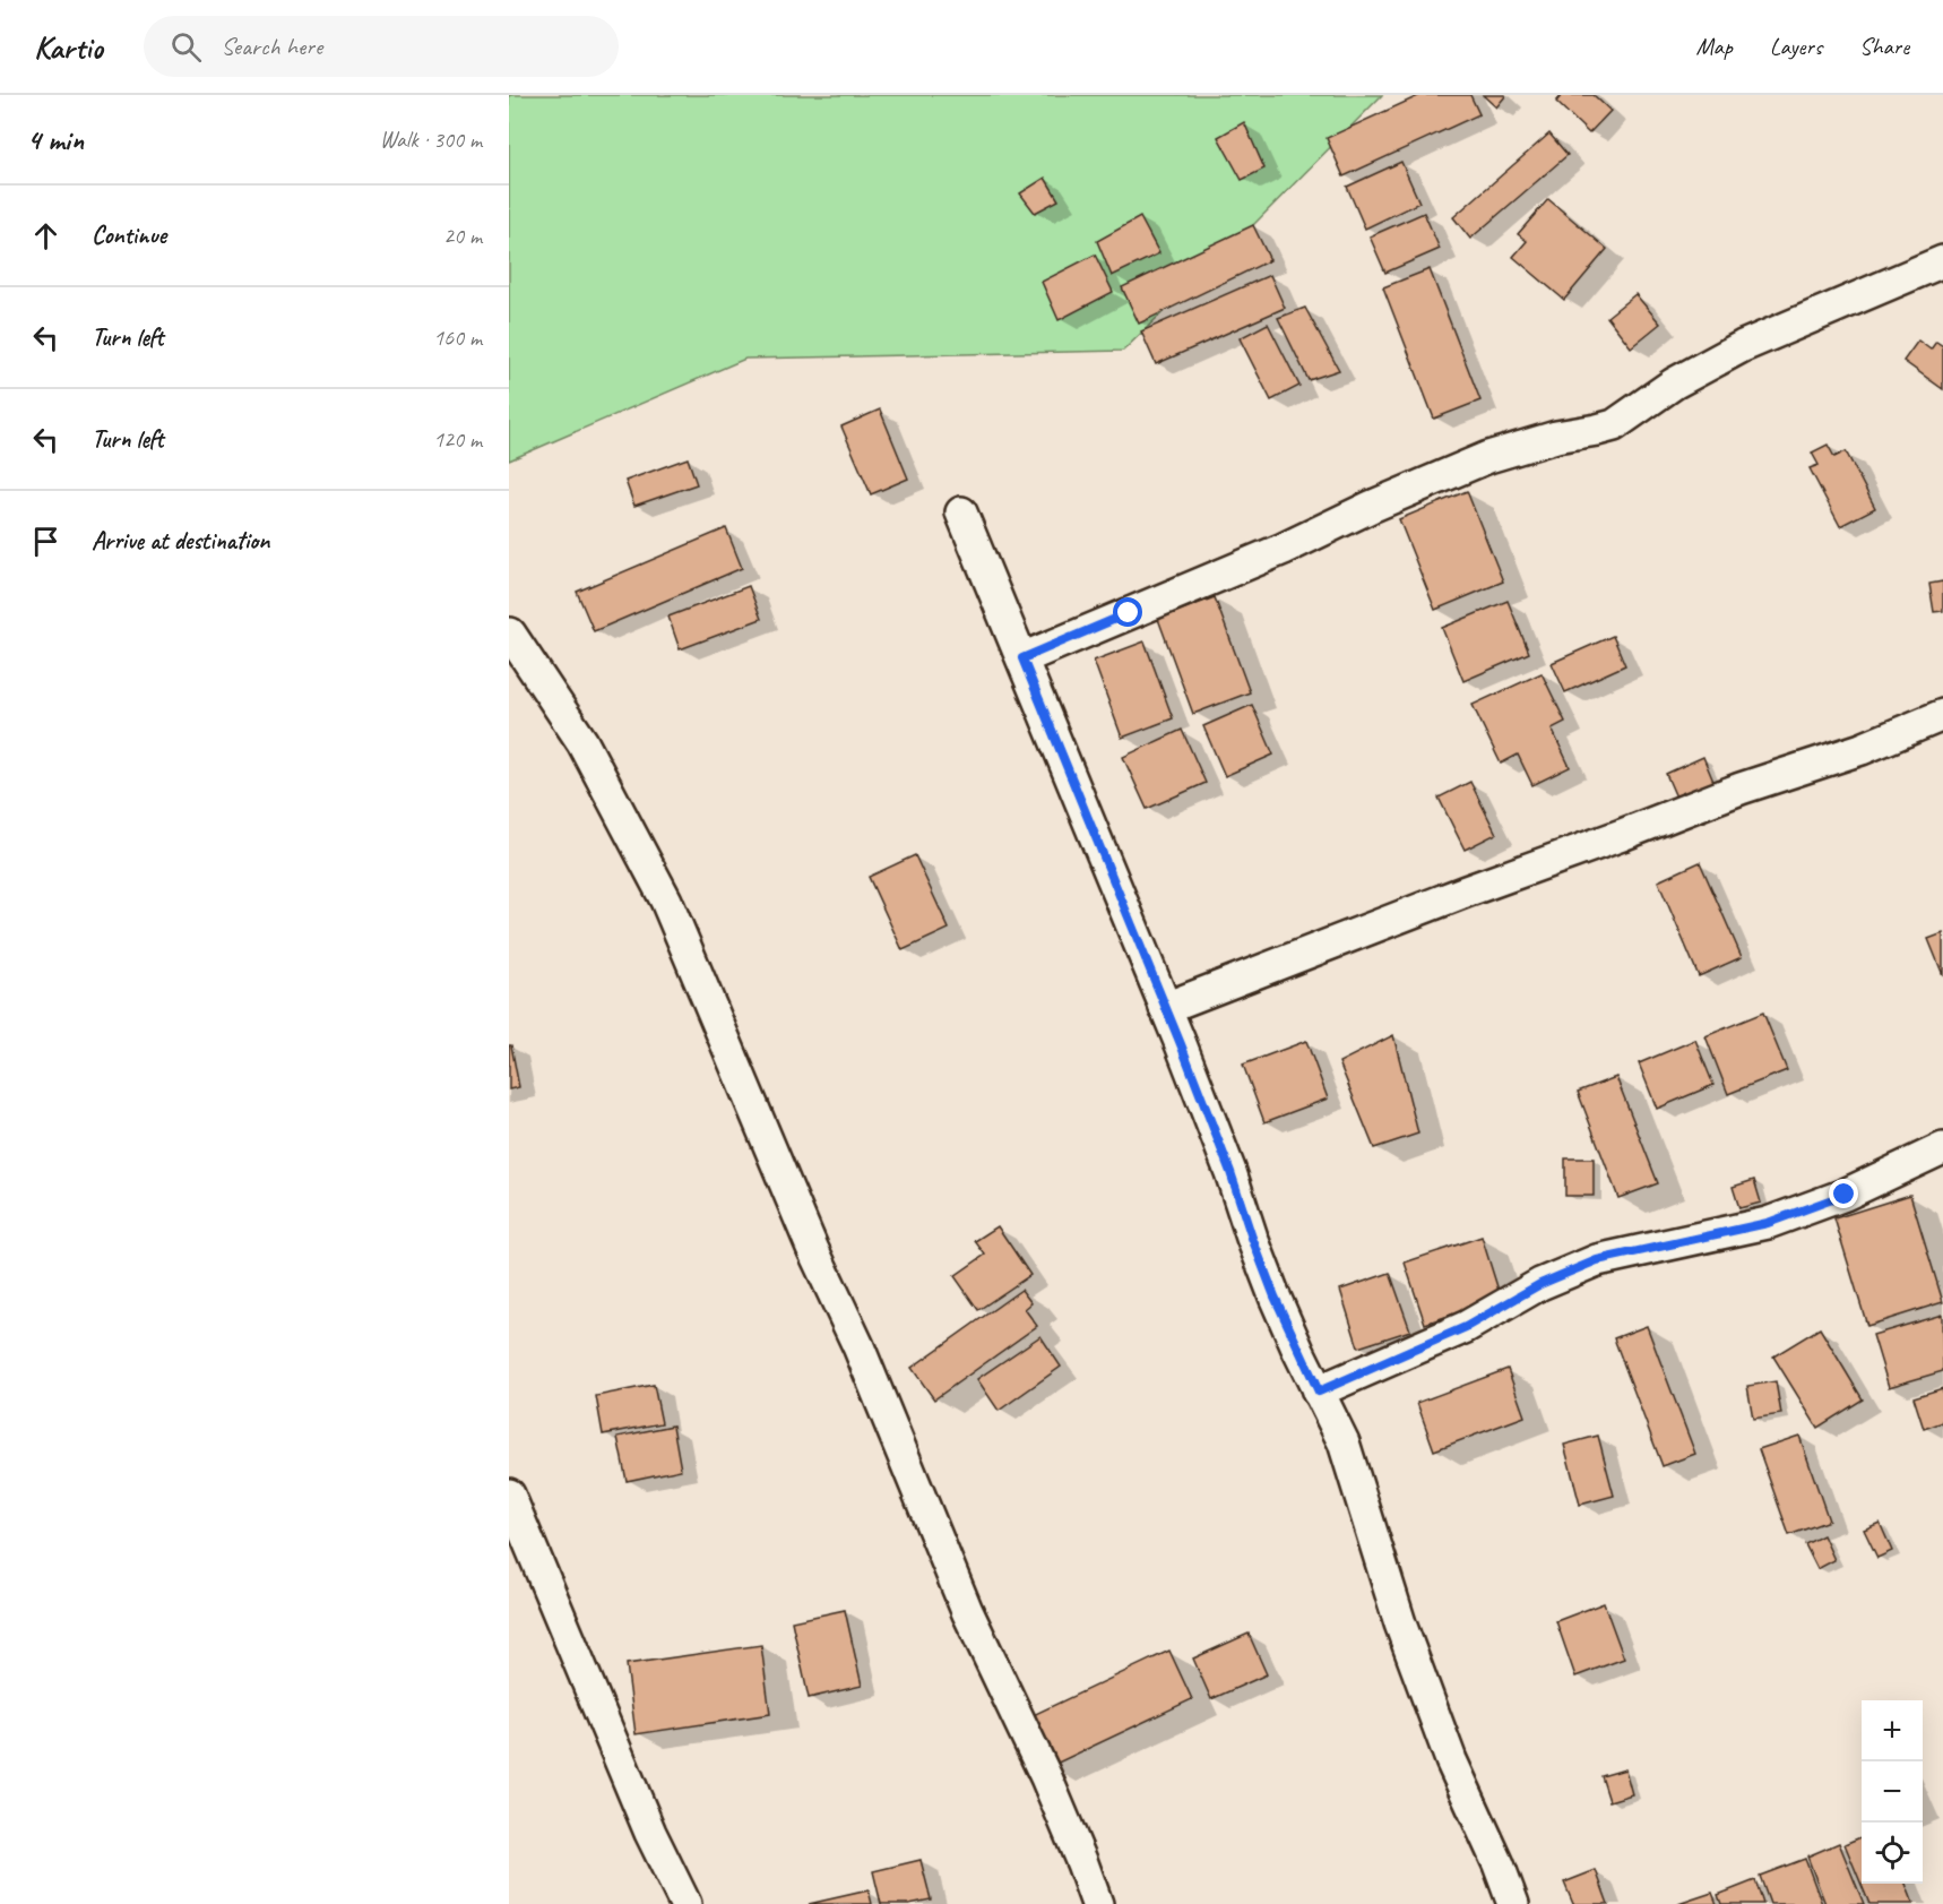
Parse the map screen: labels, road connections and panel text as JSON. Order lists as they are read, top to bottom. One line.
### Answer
{"page":{"header":"Kartio","search":"Search here","nav":["Map","Layers","Share"],"heading":["4 min","Walk · 300 m"],"list":[["Continue","20 m"],["Turn left","160 m"],["Turn left","120 m"],"Arrive at destination"],"map_buttons":["+","−"]}}
